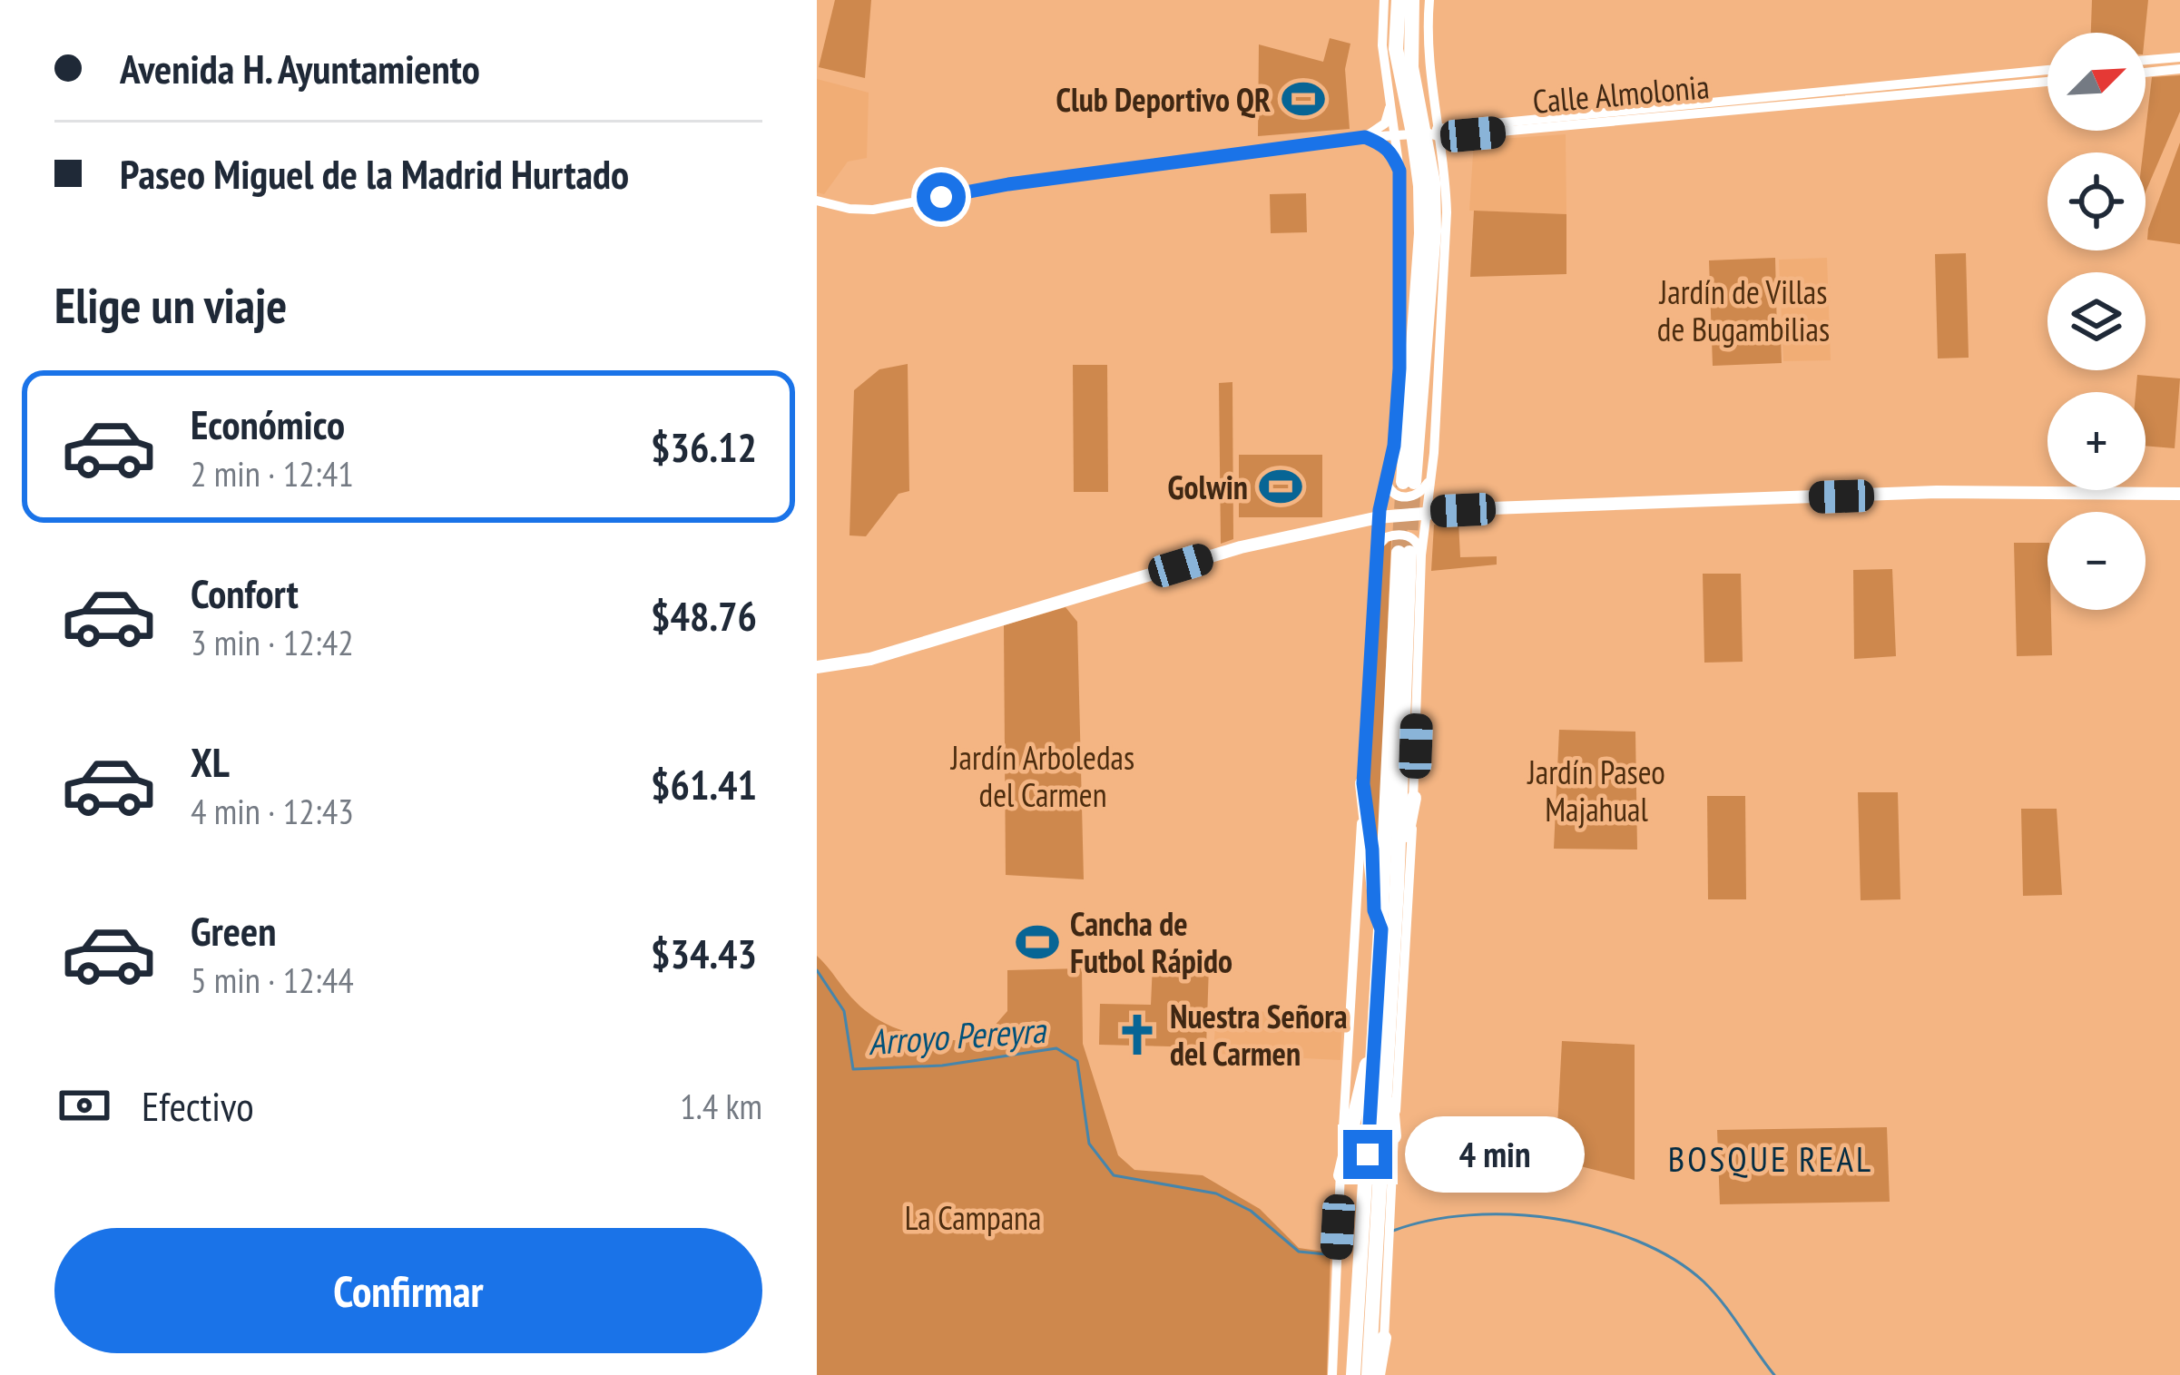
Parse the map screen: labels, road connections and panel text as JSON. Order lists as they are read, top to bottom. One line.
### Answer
{"streets":{"street":["Calle Almolonia"]},"districts":["BOSQUE REAL"],"water":["Arroyo Pereyra"],"parks":["Jardín de Villas de Bugambilias","Jardín Arboledas del Carmen","Jardín Paseo Majahual","La Campana"],"places":{"sports":["Club Deportivo QR","Golwin","Cancha de Futbol Rápido"],"church":["Nuestra Señora del Carmen"]},"north":"top right","page":{"banner":["Avenida H. Ayuntamiento","Paseo Miguel de la Madrid Hurtado"],"map_buttons":["+","−"],"heading":"Elige un viaje","list":[{"name":"Económico","note":"2 min · 12:41","value":"$36.12"},{"name":"Confort","note":"3 min · 12:42","value":"$48.76"},{"name":"XL","note":"4 min · 12:43","value":"$61.41"},{"name":"Green","note":"5 min · 12:44","value":"$34.43"}],"pay":["Efectivo","1.4 km"],"bubble":"4 min","buttons":"Confirmar"}}
